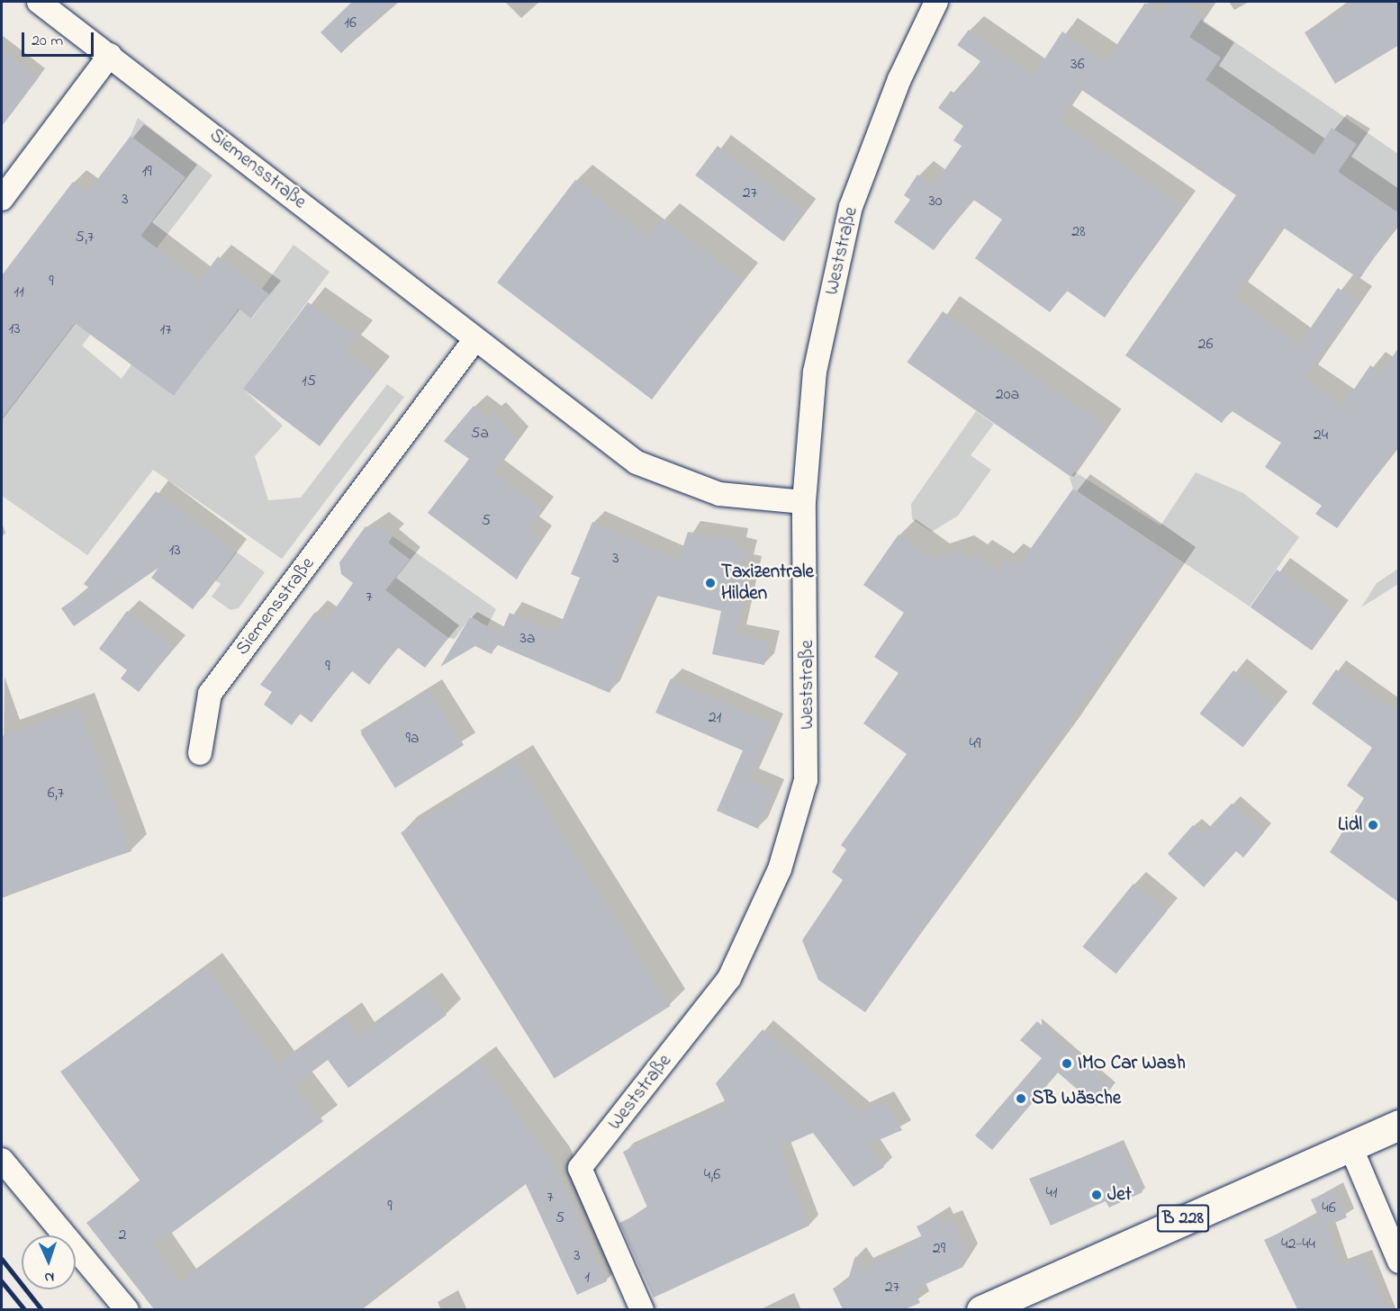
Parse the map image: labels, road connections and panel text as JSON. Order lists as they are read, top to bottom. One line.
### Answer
{"streets":{"main road":["B 228"],"street":["Siemensstraße","Weststraße"]},"crossings":[["Siemensstraße","Weststraße"]],"places":["Taxizentrale Hilden","Lidl","IMO Car Wash","SB Wäsche","Jet"],"house_numbers":["16","36","19","27","3","30","28","5,7","9","11","13","17","26","15","20a","5a","24","5","13","3","7","3a","9","21","9a","49","6,7","4,6","41","7","9","46","5","2","42-44","29","3","1","27"],"scale_bar":"20 m","north":"bottom"}
